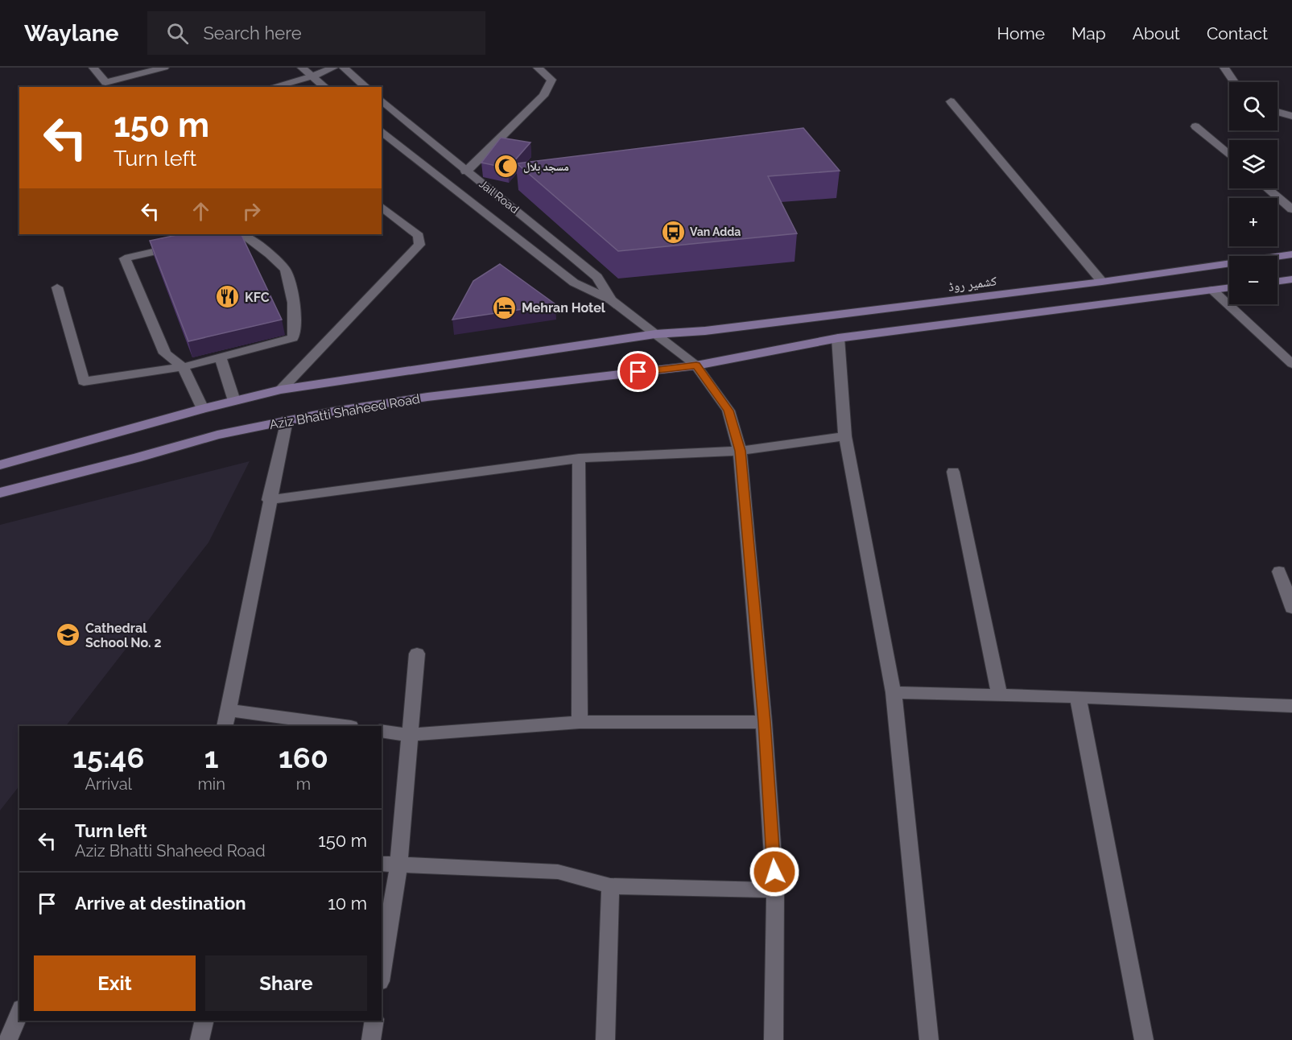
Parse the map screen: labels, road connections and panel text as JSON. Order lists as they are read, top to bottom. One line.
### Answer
{"streets":{"main road":["کشمیر روڈ","Aziz Bhatti Shaheed Road"],"street":["Jail Road"]},"crossings":[["Jail Road","کشمیر روڈ"],["Jail Road","Aziz Bhatti Shaheed Road"]],"places":{"mosque":["مسجد بلال"],"bus stop":["Van Adda"],"restaurant":["KFC"],"hotel":["Mehran Hotel"],"school or university":["Cathedral School No. 2"]},"page":{"header":"Waylane","search":"Search here","nav":["Home","Map","About","Contact"],"map_buttons":["+","−"],"turn":["150 m","Turn left"],"eta":["15:46","Arrival","1","min","160","m"],"list":[{"name":"Turn left","note":"Aziz Bhatti Shaheed Road","value":"150 m"},{"name":"Arrive at destination","value":"10 m"}],"buttons":["Exit","Share"]}}
